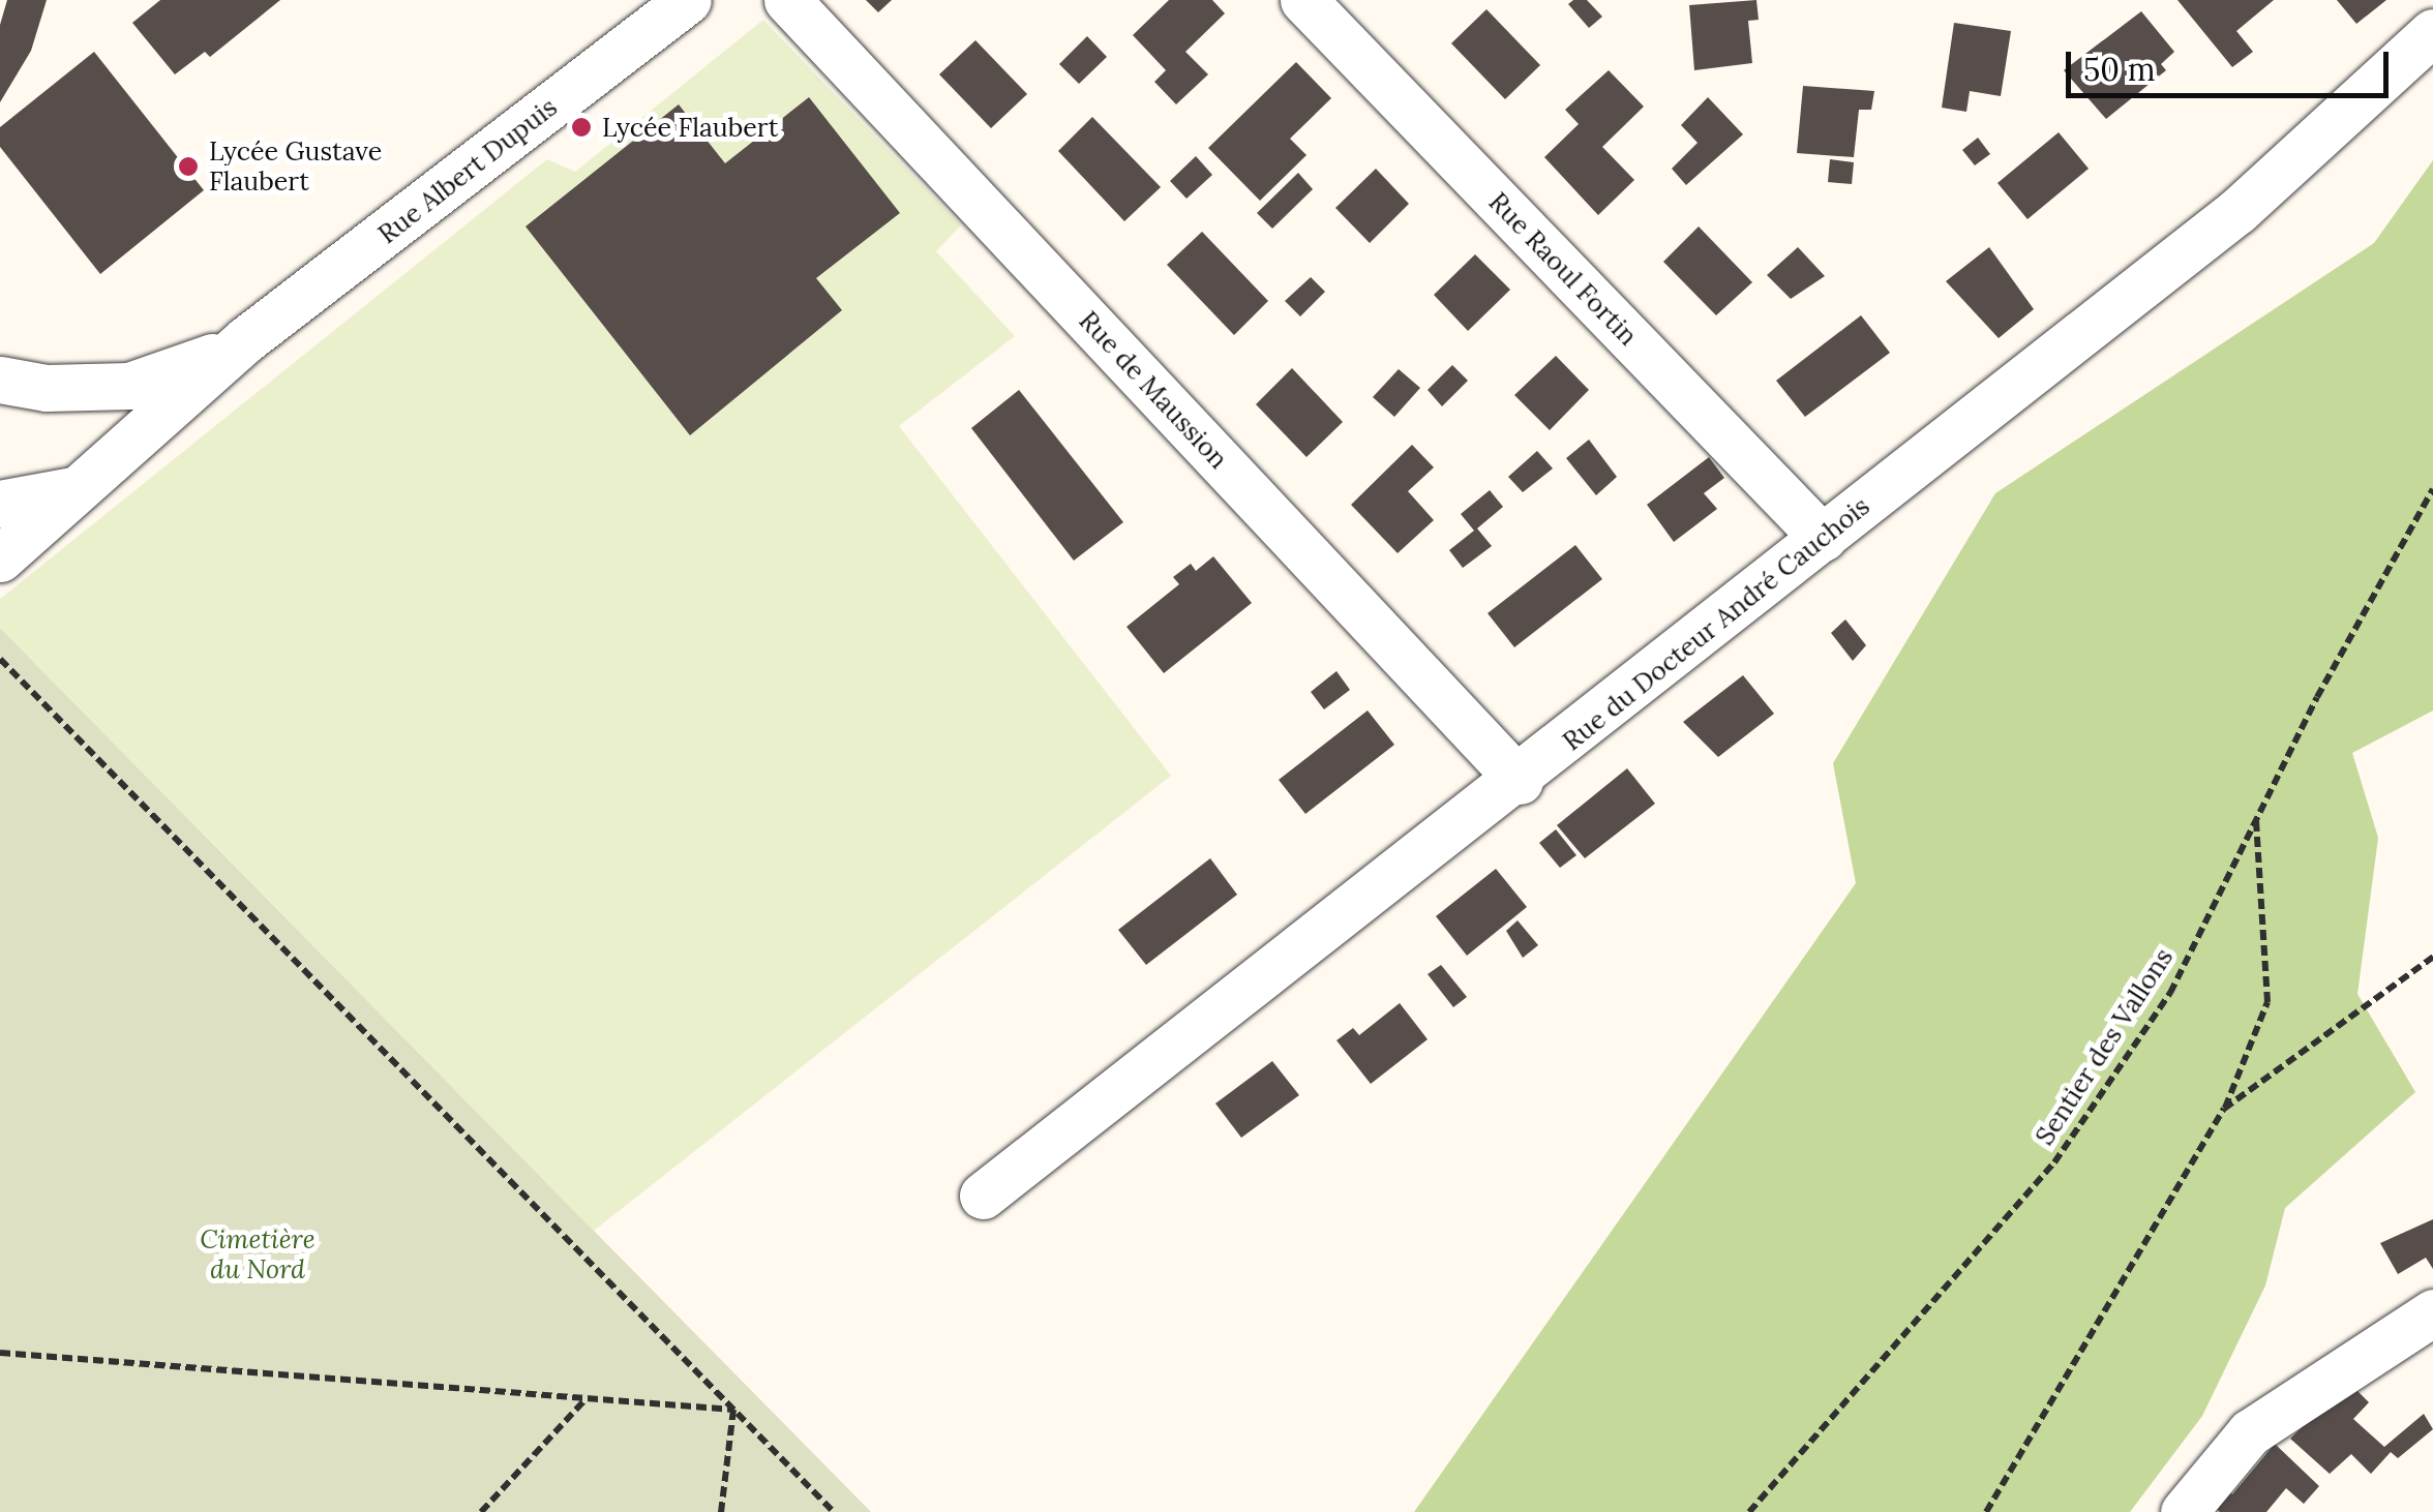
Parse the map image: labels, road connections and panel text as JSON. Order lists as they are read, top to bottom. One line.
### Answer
{"streets":{"street":["Rue Albert Dupuis","Rue Raoul Fortin","Rue de Maussion","Rue du Docteur André Cauchois"],"path":["Sentier des Vallons"]},"crossings":[["Rue Raoul Fortin","Rue du Docteur André Cauchois"],["Rue de Maussion","Rue du Docteur André Cauchois"]],"parks":["Cimetière du Nord"],"places":["Lycée Flaubert","Lycée Gustave Flaubert"],"scale_bar":"50 m"}
